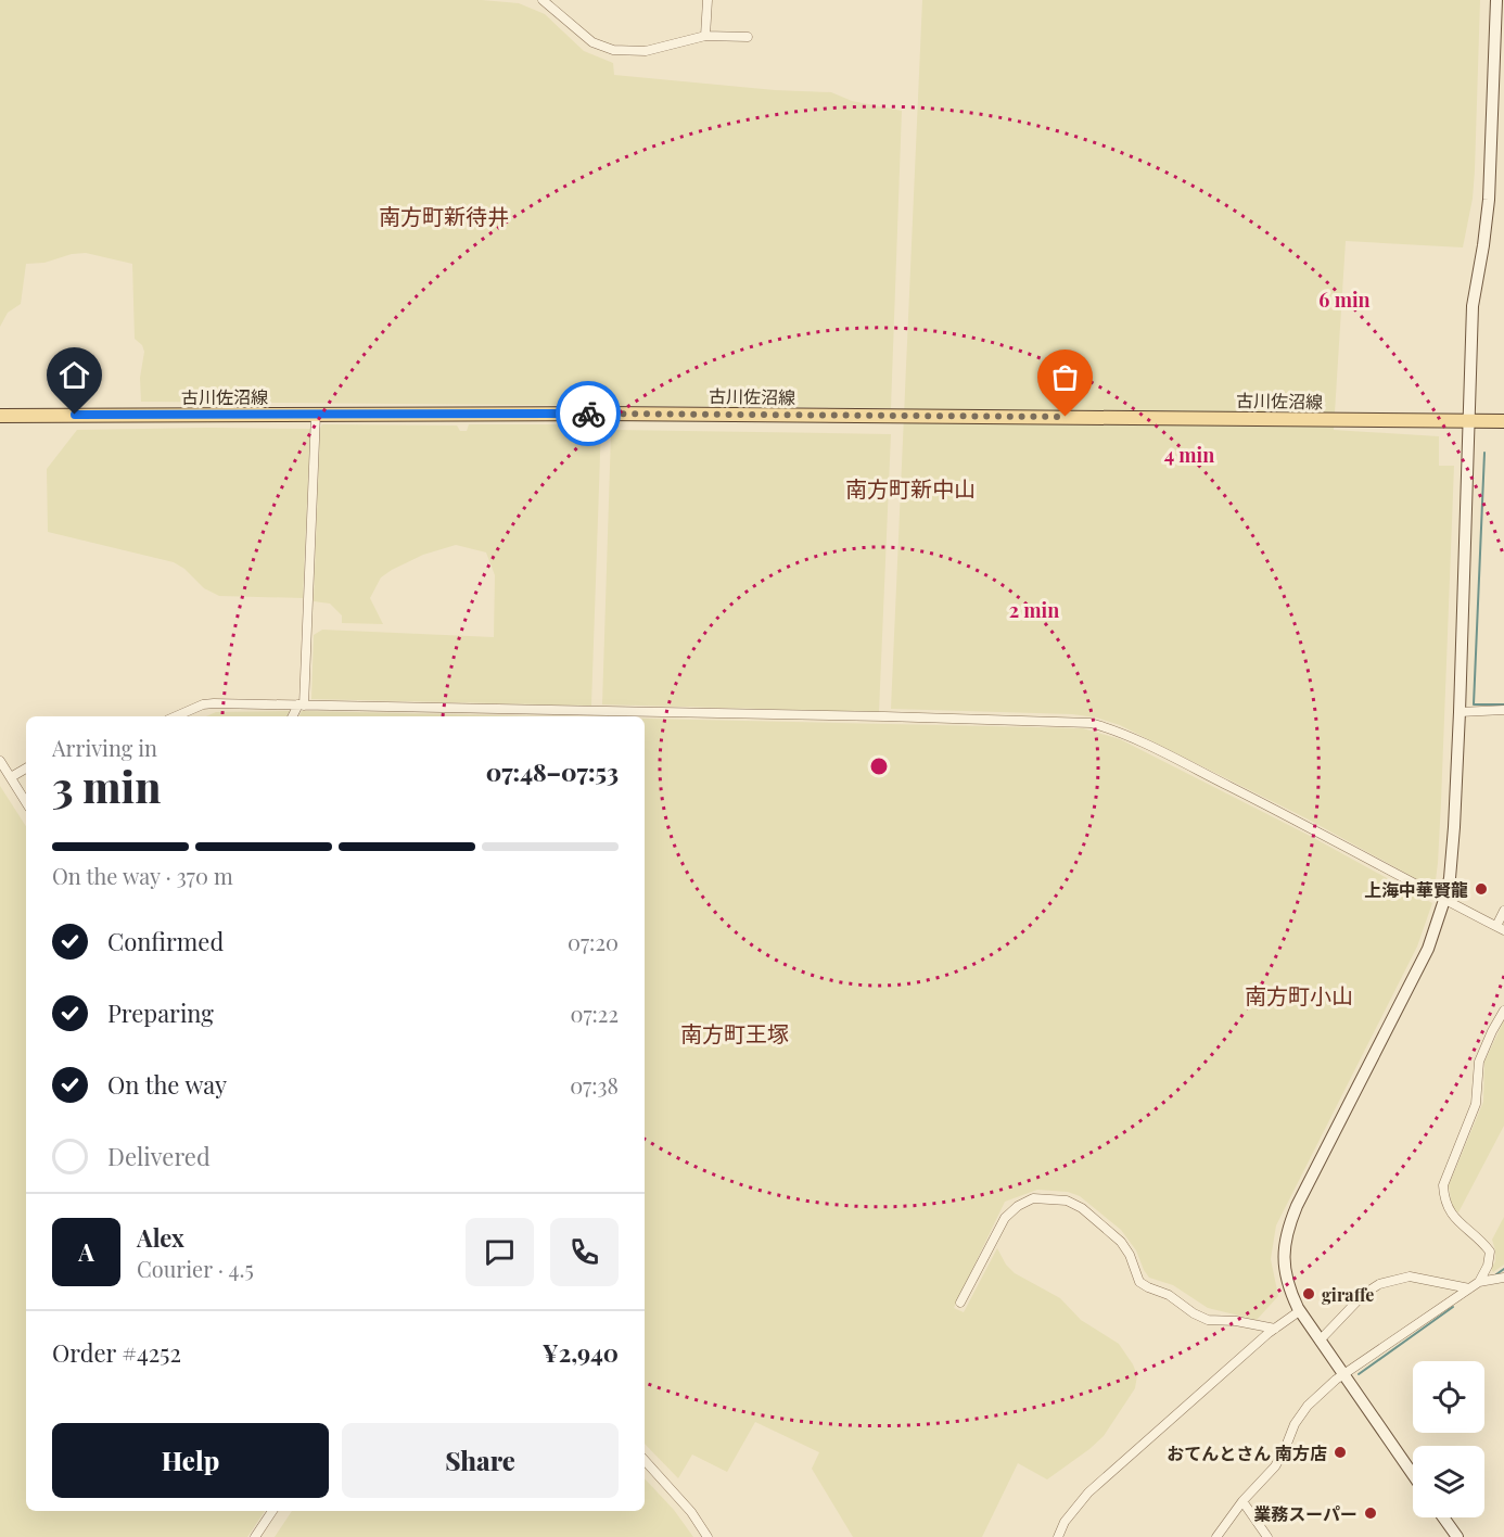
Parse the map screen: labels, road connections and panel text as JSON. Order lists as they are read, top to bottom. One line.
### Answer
{"streets":{"main road":["古川佐沼線"]},"districts":["南方町新待井","南方町新中山","南方町小山","南方町王塚"],"places":["上海中華賢龍","giraffe","おてんとさん 南方店","業務スーパー"],"page":{"heading":["3 min","Arriving in","07:48–07:53"],"panel":["Alex","Courier · 4.5","Order #4252","¥2,940"],"bar":"On the way · 370 m","list":[["Confirmed","07:20"],["Preparing","07:22"],["On the way","07:38"],"Delivered"],"round":"A","buttons":["Help","Share"]},"rings":["6 min","4 min","2 min"]}
